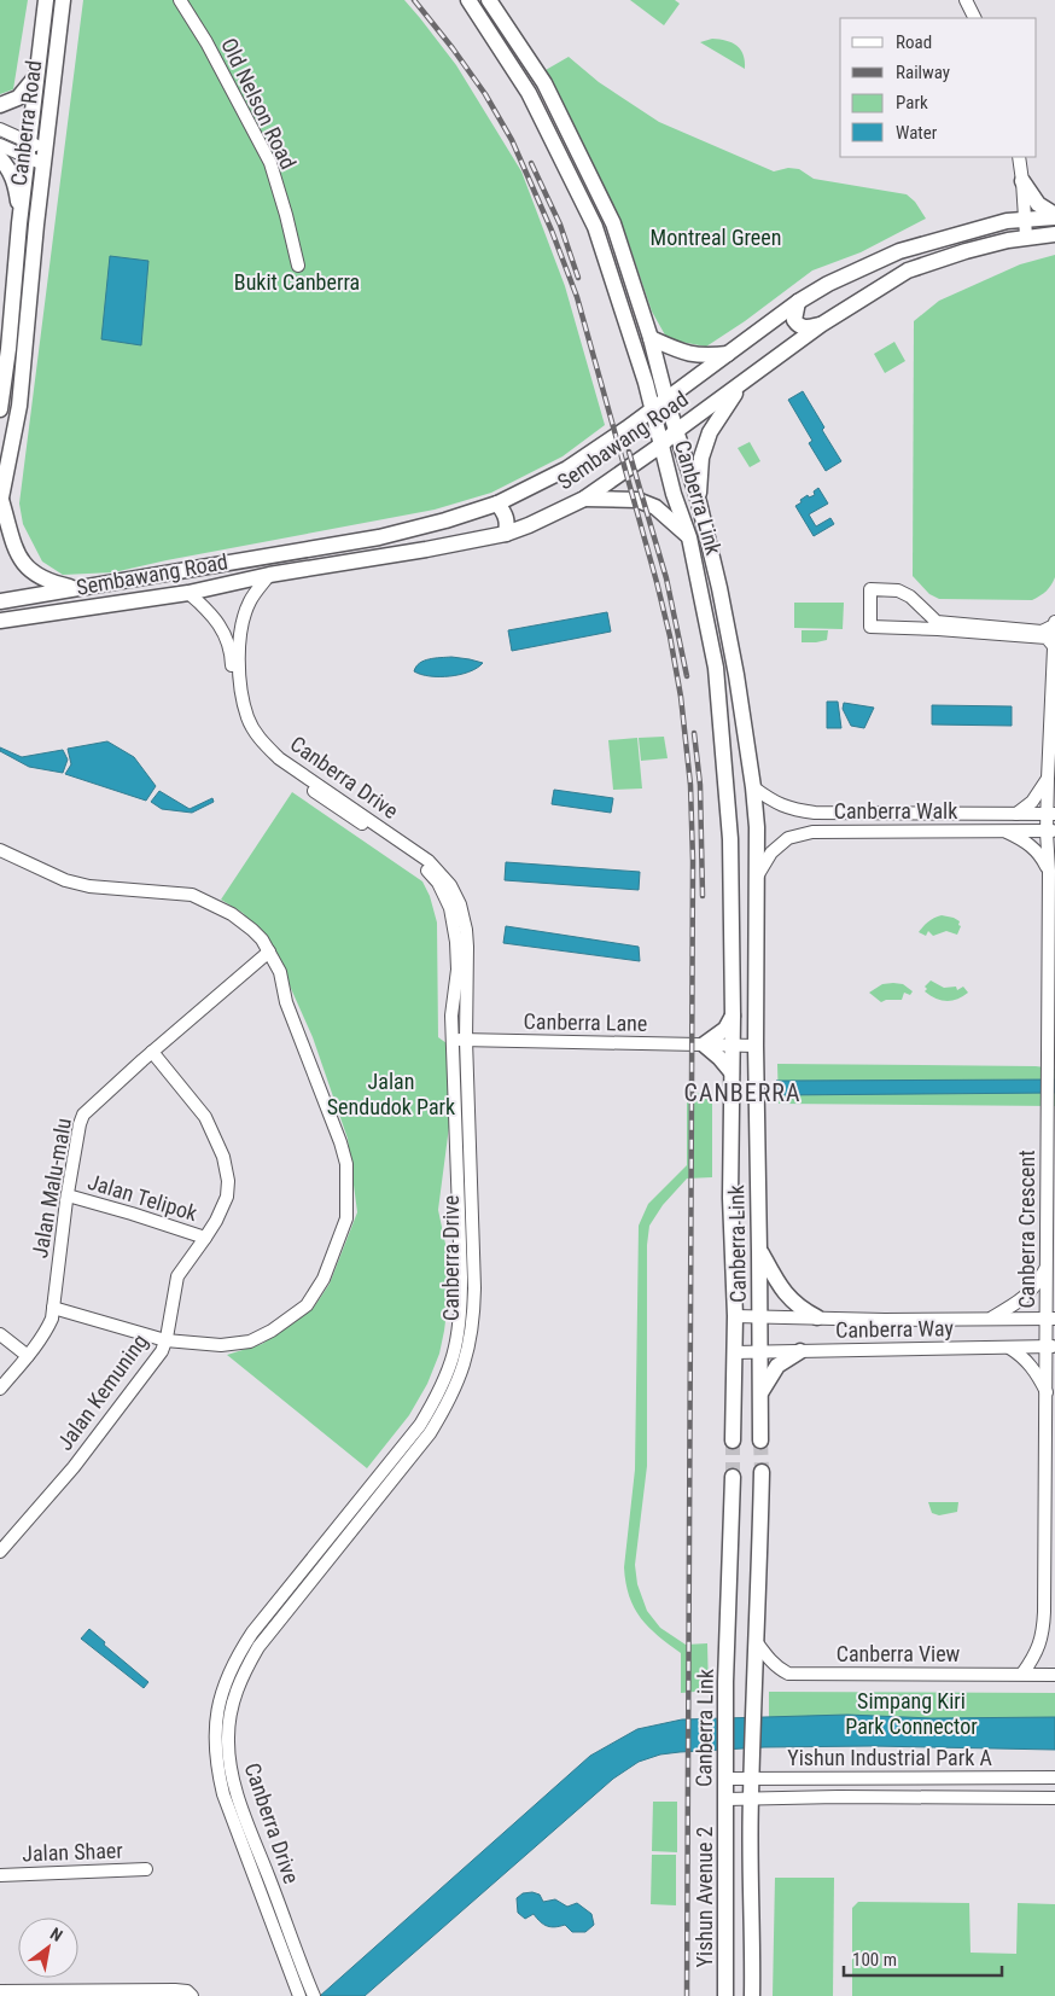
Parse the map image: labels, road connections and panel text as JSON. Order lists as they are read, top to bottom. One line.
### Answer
{"streets":{"main road":["Canberra Road","Sembawang Road","Canberra Link","Yishun Avenue 2"],"street":["Old Nelson Road","Canberra Drive","Canberra Walk","Canberra Lane","Jalan Malu-malu","Jalan Telipok","Canberra Crescent","Canberra Way","Jalan Kemuning","Canberra View","Yishun Industrial Park A","Jalan Shaer"]},"crossings":[["Sembawang Road","Canberra Link"],["Sembawang Road","Canberra Drive"],["Canberra Link","Canberra Walk"],["Canberra Link","Canberra Way"],["Canberra Link","Yishun Industrial Park A"],["Canberra Link","Yishun Avenue 2"],["Canberra Drive","Canberra Lane"],["Canberra Walk","Canberra Crescent"],["Jalan Malu-malu","Jalan Telipok"],["Jalan Malu-malu","Jalan Kemuning"],["Jalan Telipok","Jalan Kemuning"],["Canberra Crescent","Canberra Way"],["Canberra Crescent","Canberra View"],["Yishun Industrial Park A","Yishun Avenue 2"]],"districts":["CANBERRA"],"parks":["Montreal Green","Bukit Canberra","Jalan Sendudok Park","Simpang Kiri Park Connector"],"legend":["Road","Railway","Park","Water"],"scale_bar":"100 m","north":"top right"}
